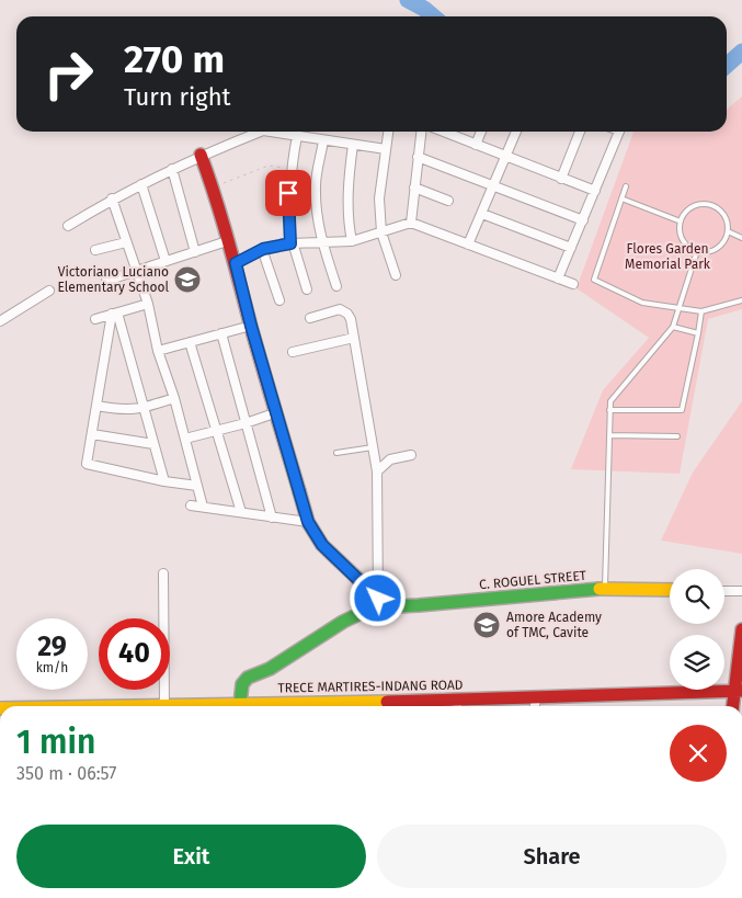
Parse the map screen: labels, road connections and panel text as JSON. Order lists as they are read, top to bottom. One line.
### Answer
{"streets":{"street":["C. ROGUEL STREET","TRECE MARTIRES-INDANG ROAD"]},"crossings":[["C. ROGUEL STREET","TRECE MARTIRES-INDANG ROAD"]],"parks":["Flores Garden Memorial Park"],"places":{"school or university":["Victoriano Luciano Elementary School","Amore Academy of TMC, Cavite"]},"page":{"turn":["270 m","Turn right"],"speed":"29 km/h","limit":"40","heading":["1 min","350 m · 06:57"],"buttons":["Exit","Share"]}}
